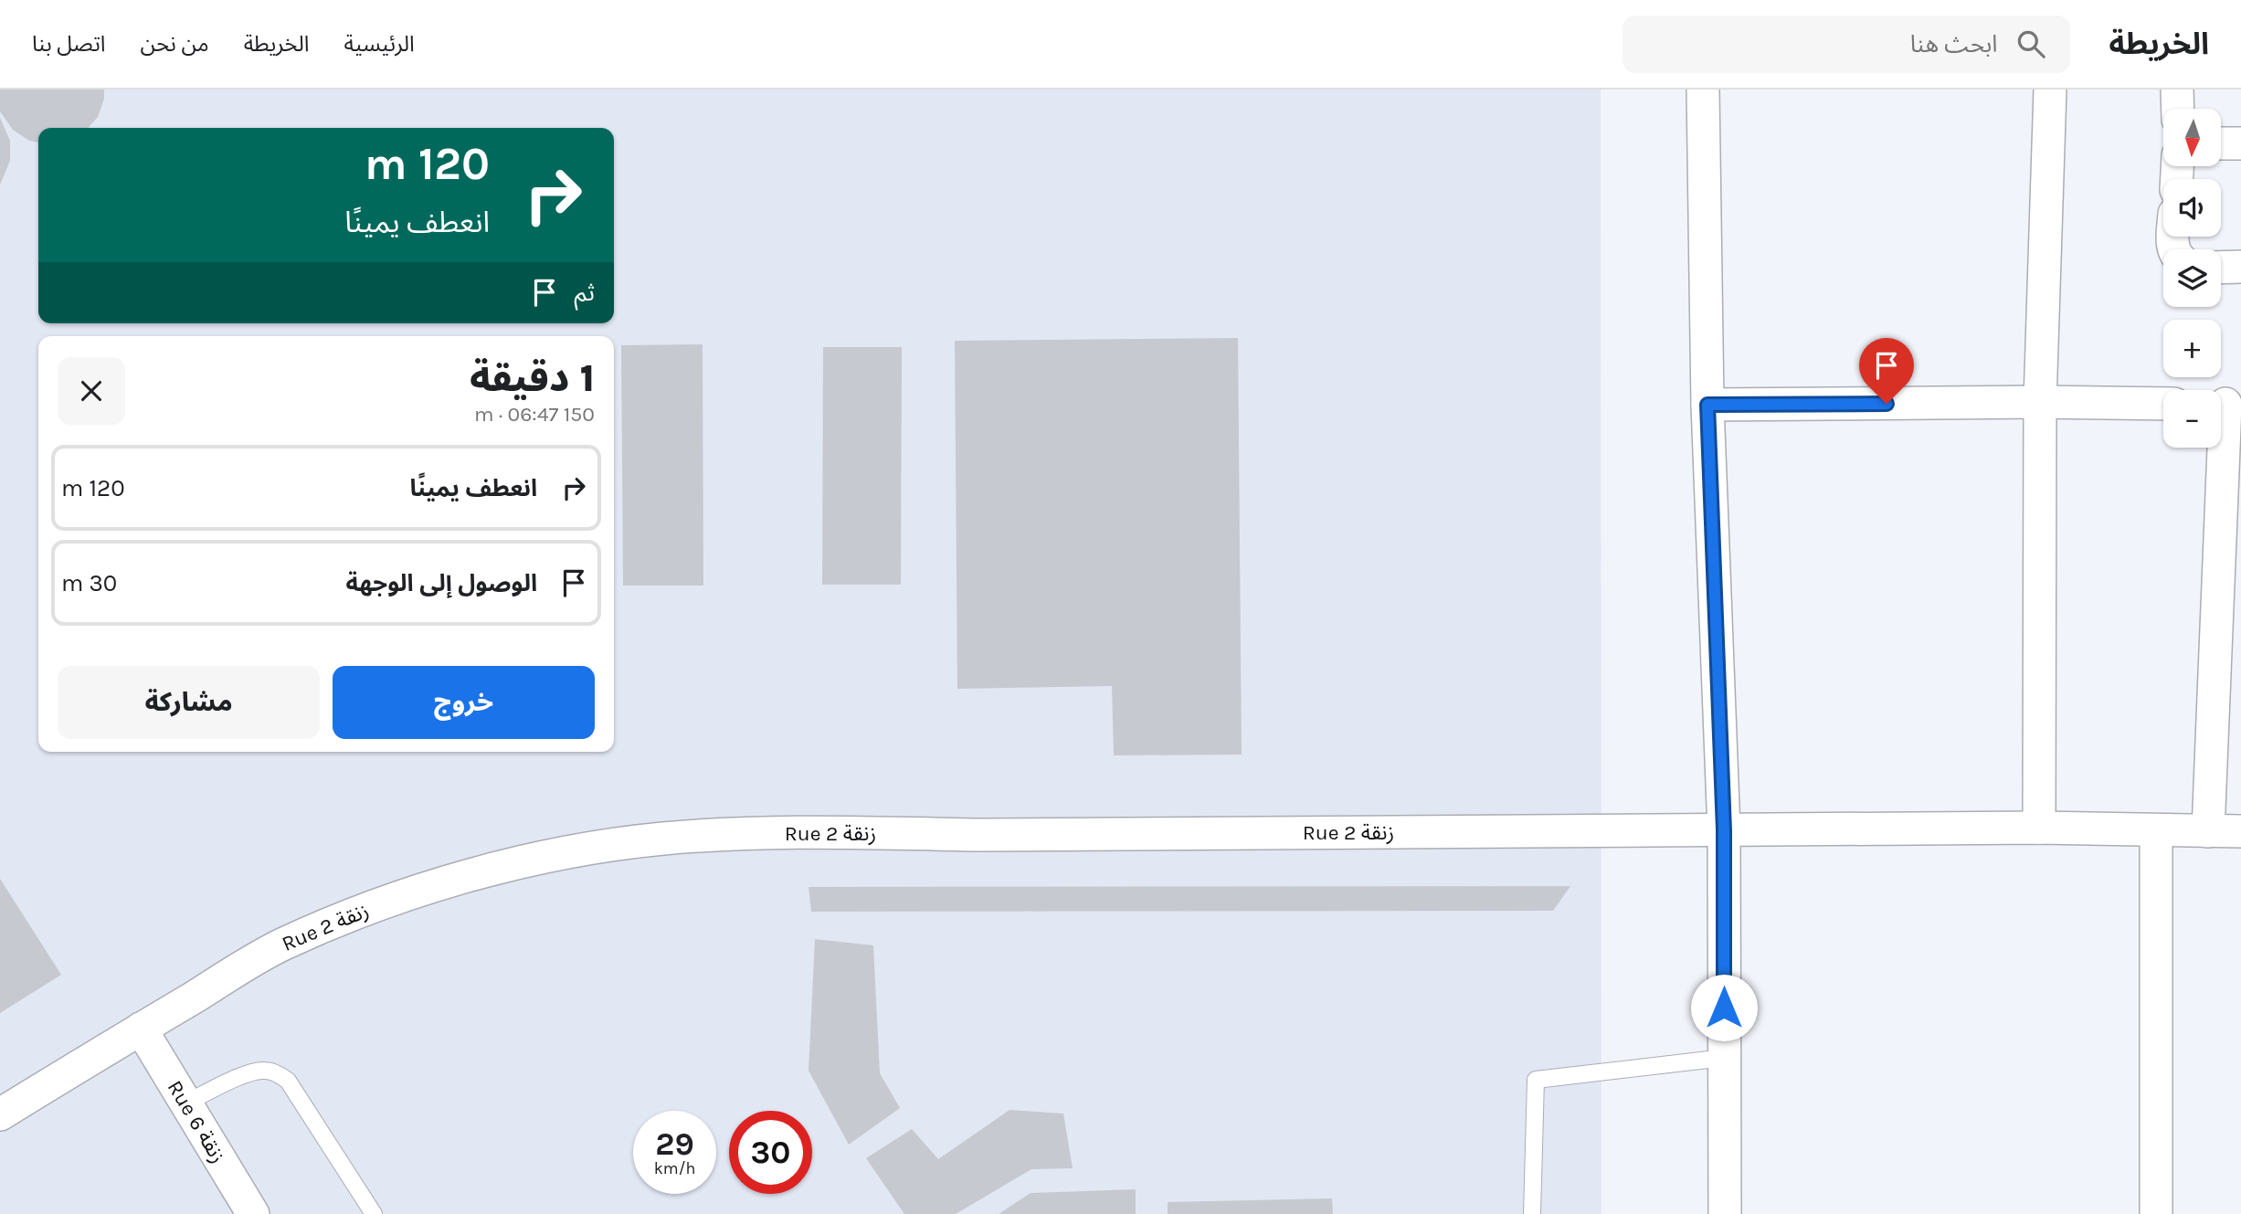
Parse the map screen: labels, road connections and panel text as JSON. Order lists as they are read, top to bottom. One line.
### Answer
{"streets":{"street":["Rue 2 زنقة","Rue 6 زنقة"]},"crossings":[["Rue 2 زنقة","Rue 6 زنقة"]],"north":"bottom","page":{"header":"الخريطة","search":"ابحث هنا","nav":["الرئيسية","الخريطة","من نحن","اتصل بنا"],"map_buttons":["+","−"],"turn":["120 m","انعطف يمينًا"],"then":"ثم","heading":["1 دقيقة","150 m · 06:47"],"list":[{"name":"انعطف يمينًا","value":"120 m"},{"name":"الوصول إلى الوجهة","value":"30 m"}],"buttons":["خروج","مشاركة"],"speed":"29 km/h","limit":"30"}}
